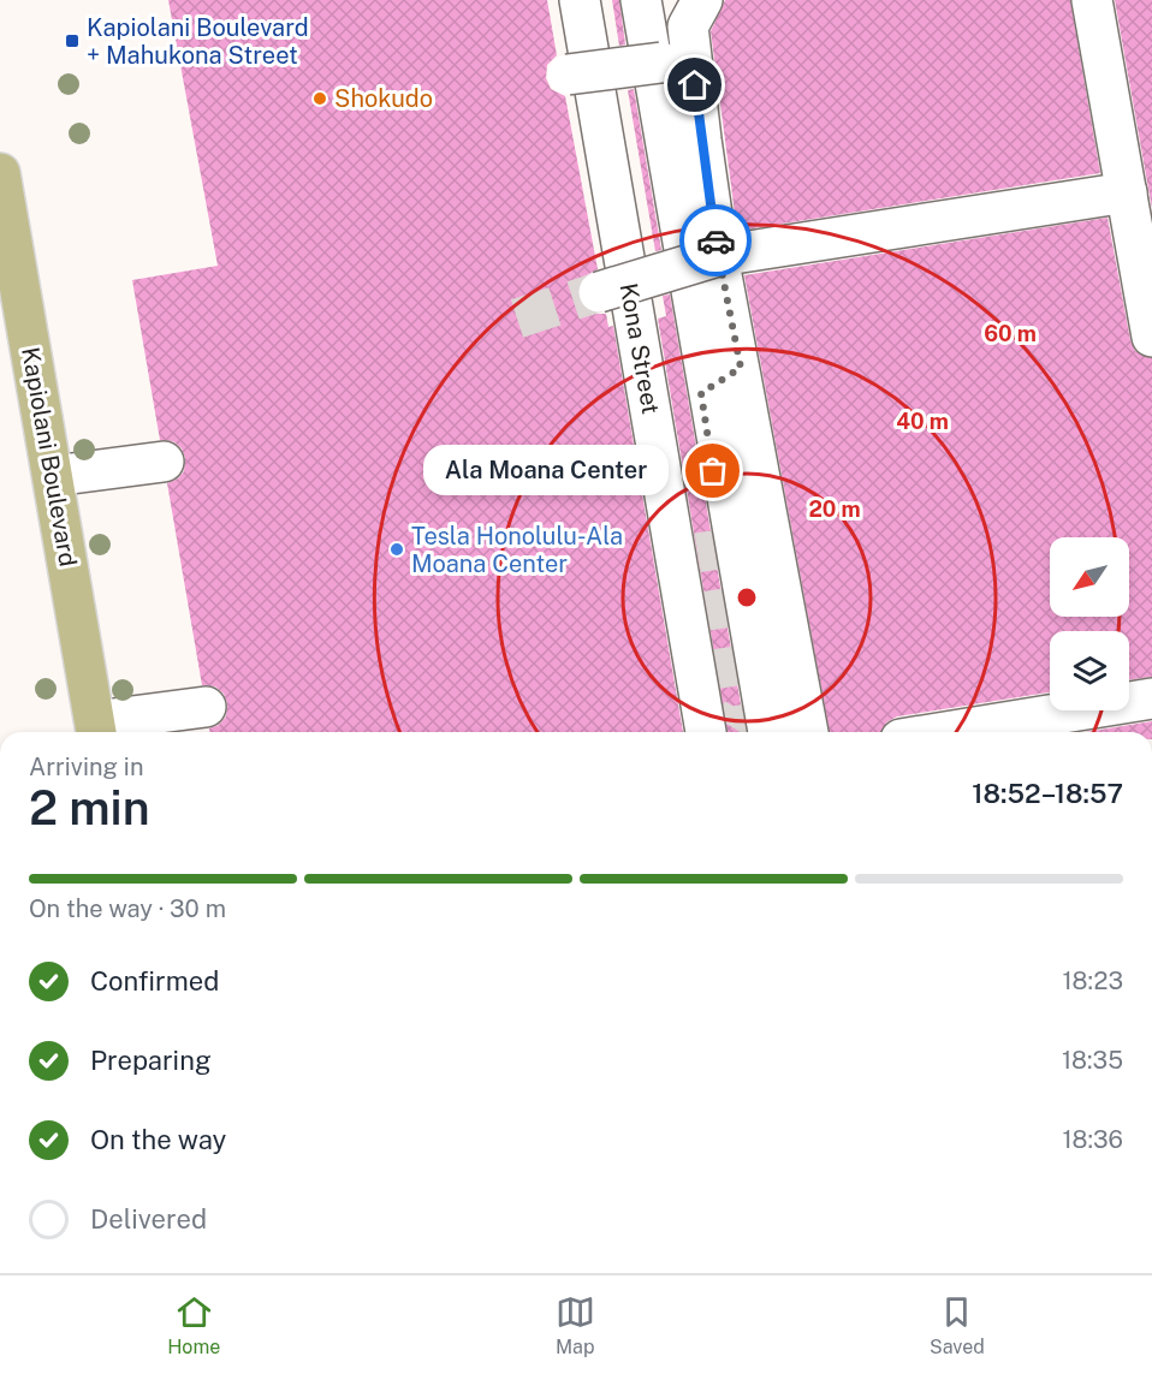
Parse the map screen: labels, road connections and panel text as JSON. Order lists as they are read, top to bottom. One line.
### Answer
{"streets":{"main road":["Kapiolani Boulevard"],"street":["Kona Street"]},"places":{"transit":["Kapiolani Boulevard + Mahukona Street"],"other":["Shokudo","Ala Moana Center","Tesla Honolulu-Ala Moana Center"]},"north":"bottom left","page":{"bubble":"Ala Moana Center","heading":["2 min","Arriving in","18:52–18:57"],"bar":"On the way · 30 m","list":[["Confirmed","18:23"],["Preparing","18:35"],["On the way","18:36"],"Delivered"],"tabs":["Home","Map","Saved"]},"rings":["60 m","40 m","20 m"]}
